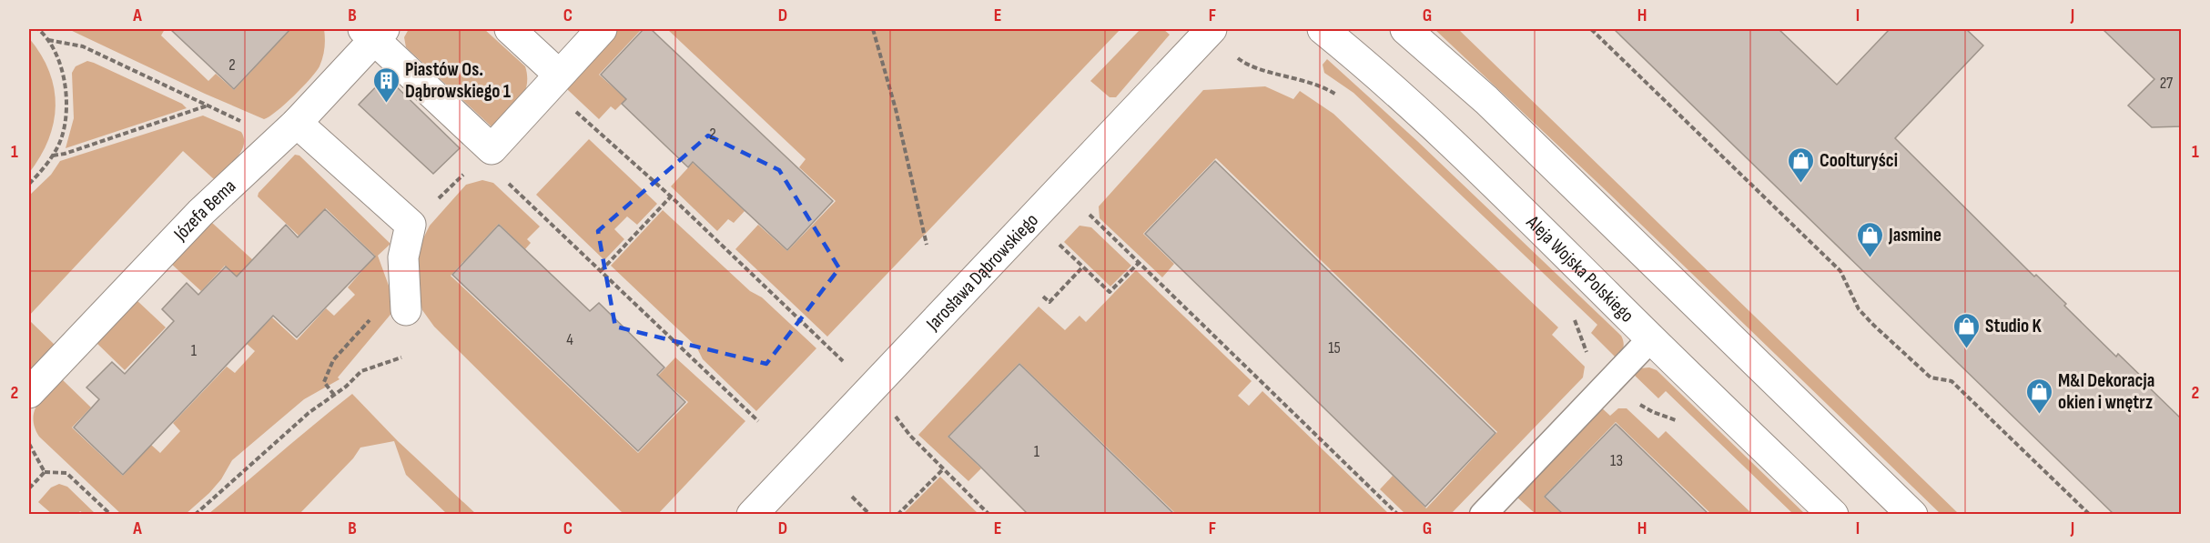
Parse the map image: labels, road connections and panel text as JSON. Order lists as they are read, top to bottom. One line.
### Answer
{"streets":{"street":["Józefa Bema","Aleja Wojska Polskiego","Jarosława Dąbrowskiego"]},"places":{"building":["Piastów Os. Dąbrowskiego 1"],"shop":["Coolturyści","Jasmine","Studio K","M&I Dekoracja okien i wnętrz"]},"house_numbers":["2","27","2","4","15","1","1","13"],"grid":{"columns":["A","B","C","D","E","F","G","H","I","J"],"rows":["1","2"]}}
